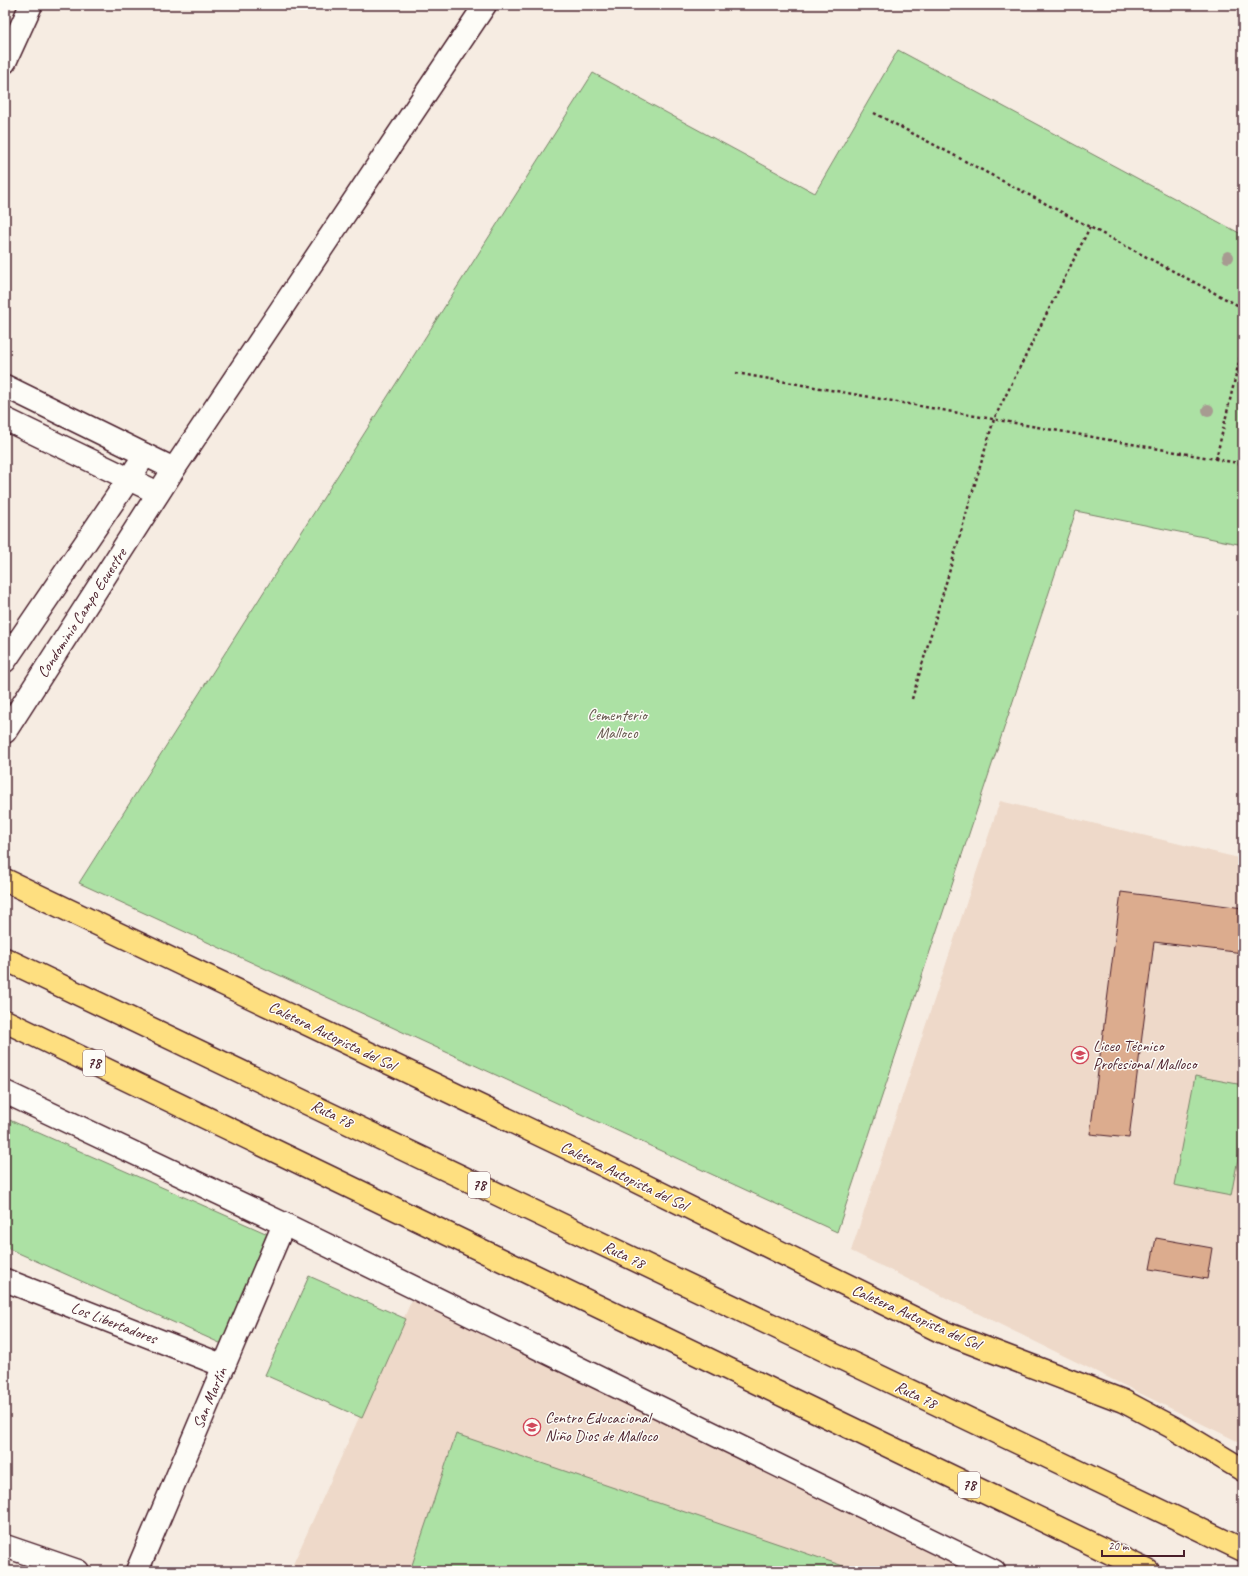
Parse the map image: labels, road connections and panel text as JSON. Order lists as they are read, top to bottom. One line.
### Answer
{"streets":{"main road":["Caletera Autopista del Sol","78","Ruta 78"],"street":["Condominio Campo Ecuestre","Los Libertadores","San Martín"]},"crossings":[["Los Libertadores","San Martín"]],"parks":["Cementerio Malloco"],"places":{"school or university":["Liceo Técnico Profesional Malloco","Centro Educacional Niño Dios de Malloco"]},"scale_bar":"20 m"}
